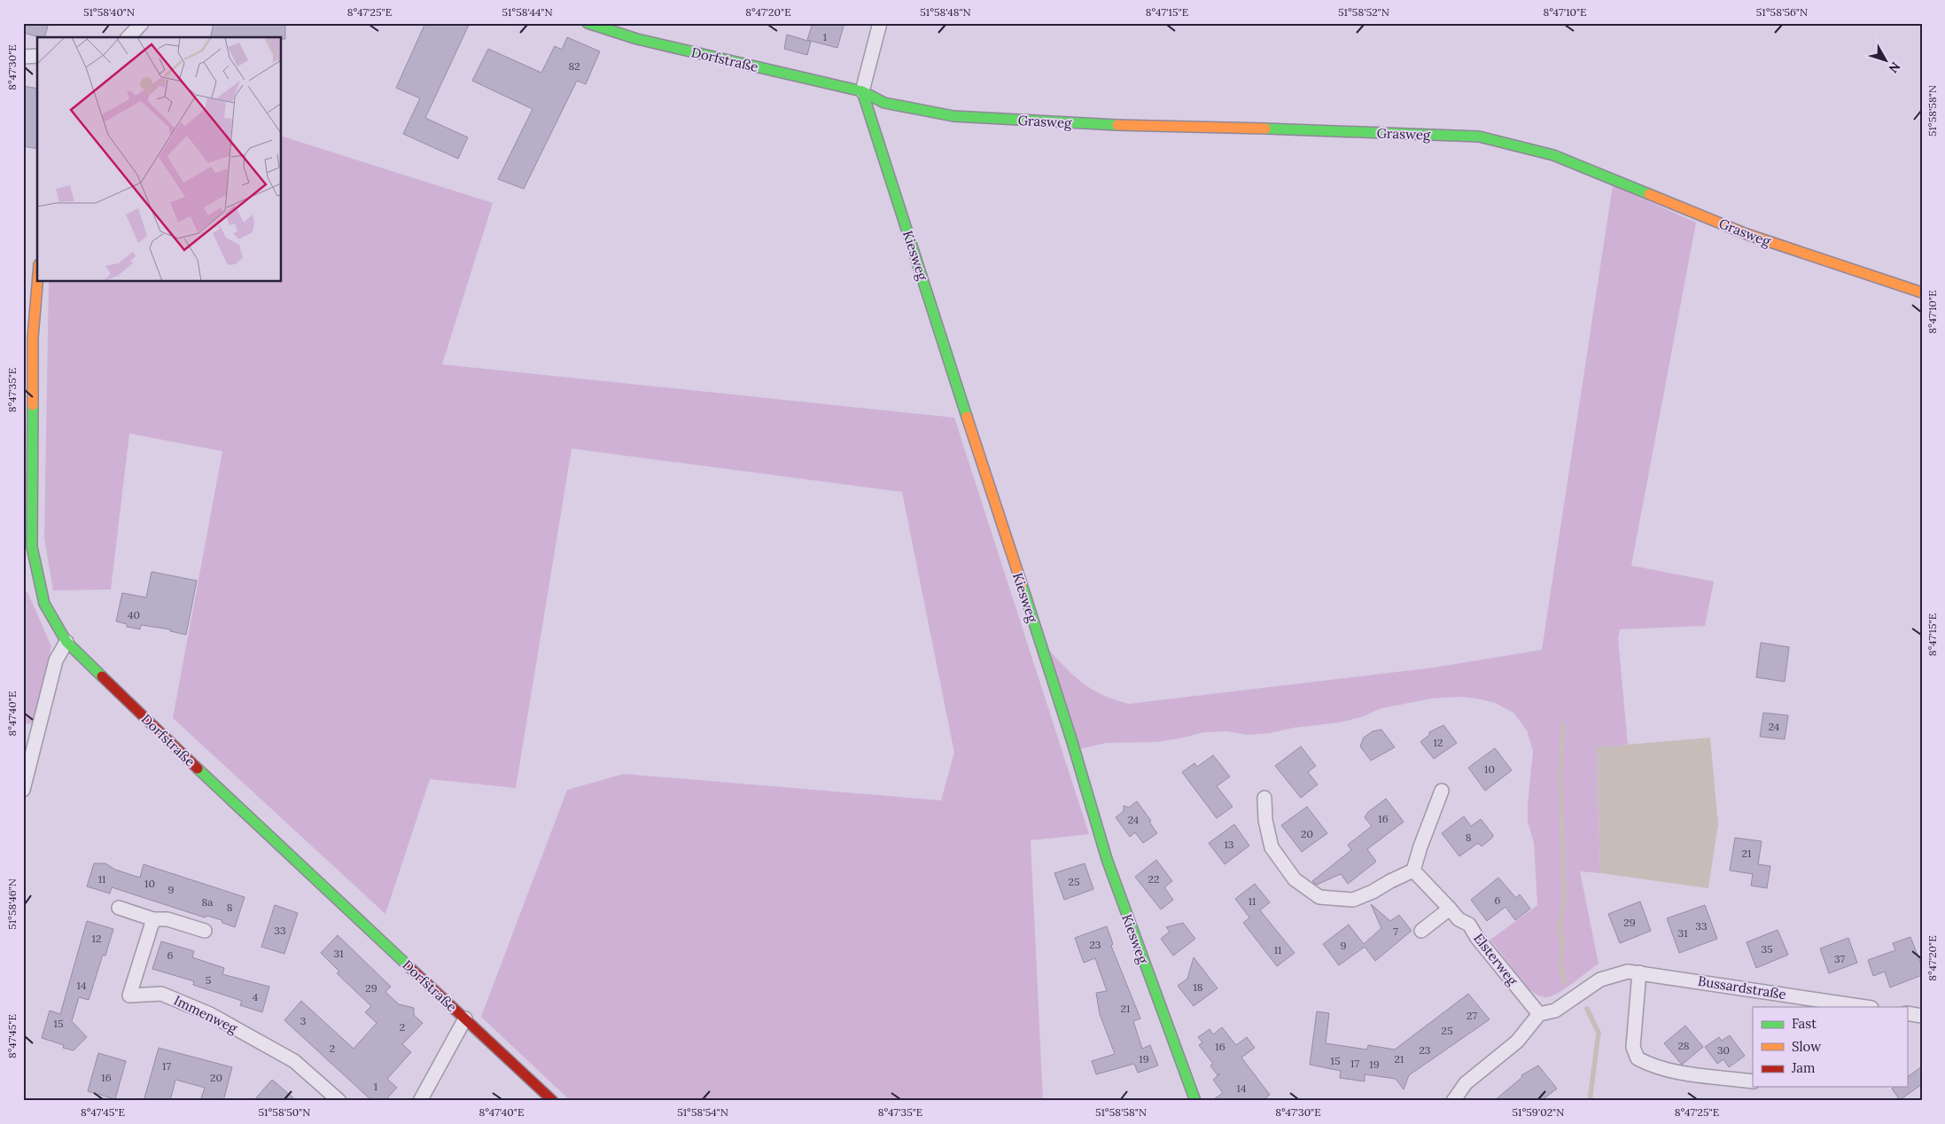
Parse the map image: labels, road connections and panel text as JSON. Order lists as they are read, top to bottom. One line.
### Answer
{"streets":{"street":["Dorfstraße","Grasweg","Kiesweg","Elsterweg","Bussardstraße","Immenweg"]},"crossings":[["Dorfstraße","Grasweg"],["Dorfstraße","Kiesweg"],["Grasweg","Kiesweg"],["Elsterweg","Bussardstraße"]],"house_numbers":["1","82","40","24","12","10","16","24","20","8","13","21","11","22","25","10","9","6","11","8a","8","29","33","33","7","31","12","23","9","35","11","31","6","37","5","14","18","29","4","21","27","3","15","2","25","28","16","2","23","30","19","21","15","17","19","17","16","20","1","14"],"legend":["Fast","Slow","Jam"],"north":"bottom right","coordinates":["51°58'40\"N","8°47'25\"E","51°58'44\"N","8°47'20\"E","51°58'48\"N","8°47'15\"E","51°58'52\"N","8°47'10\"E","51°58'56\"N","8°47'30\"E","51°58'58\"N","8°47'35\"E","8°47'40\"E","51°58'46\"N","8°47'45\"E","51°58'50\"N","51°58'54\"N","51°59'02\"N"]}
